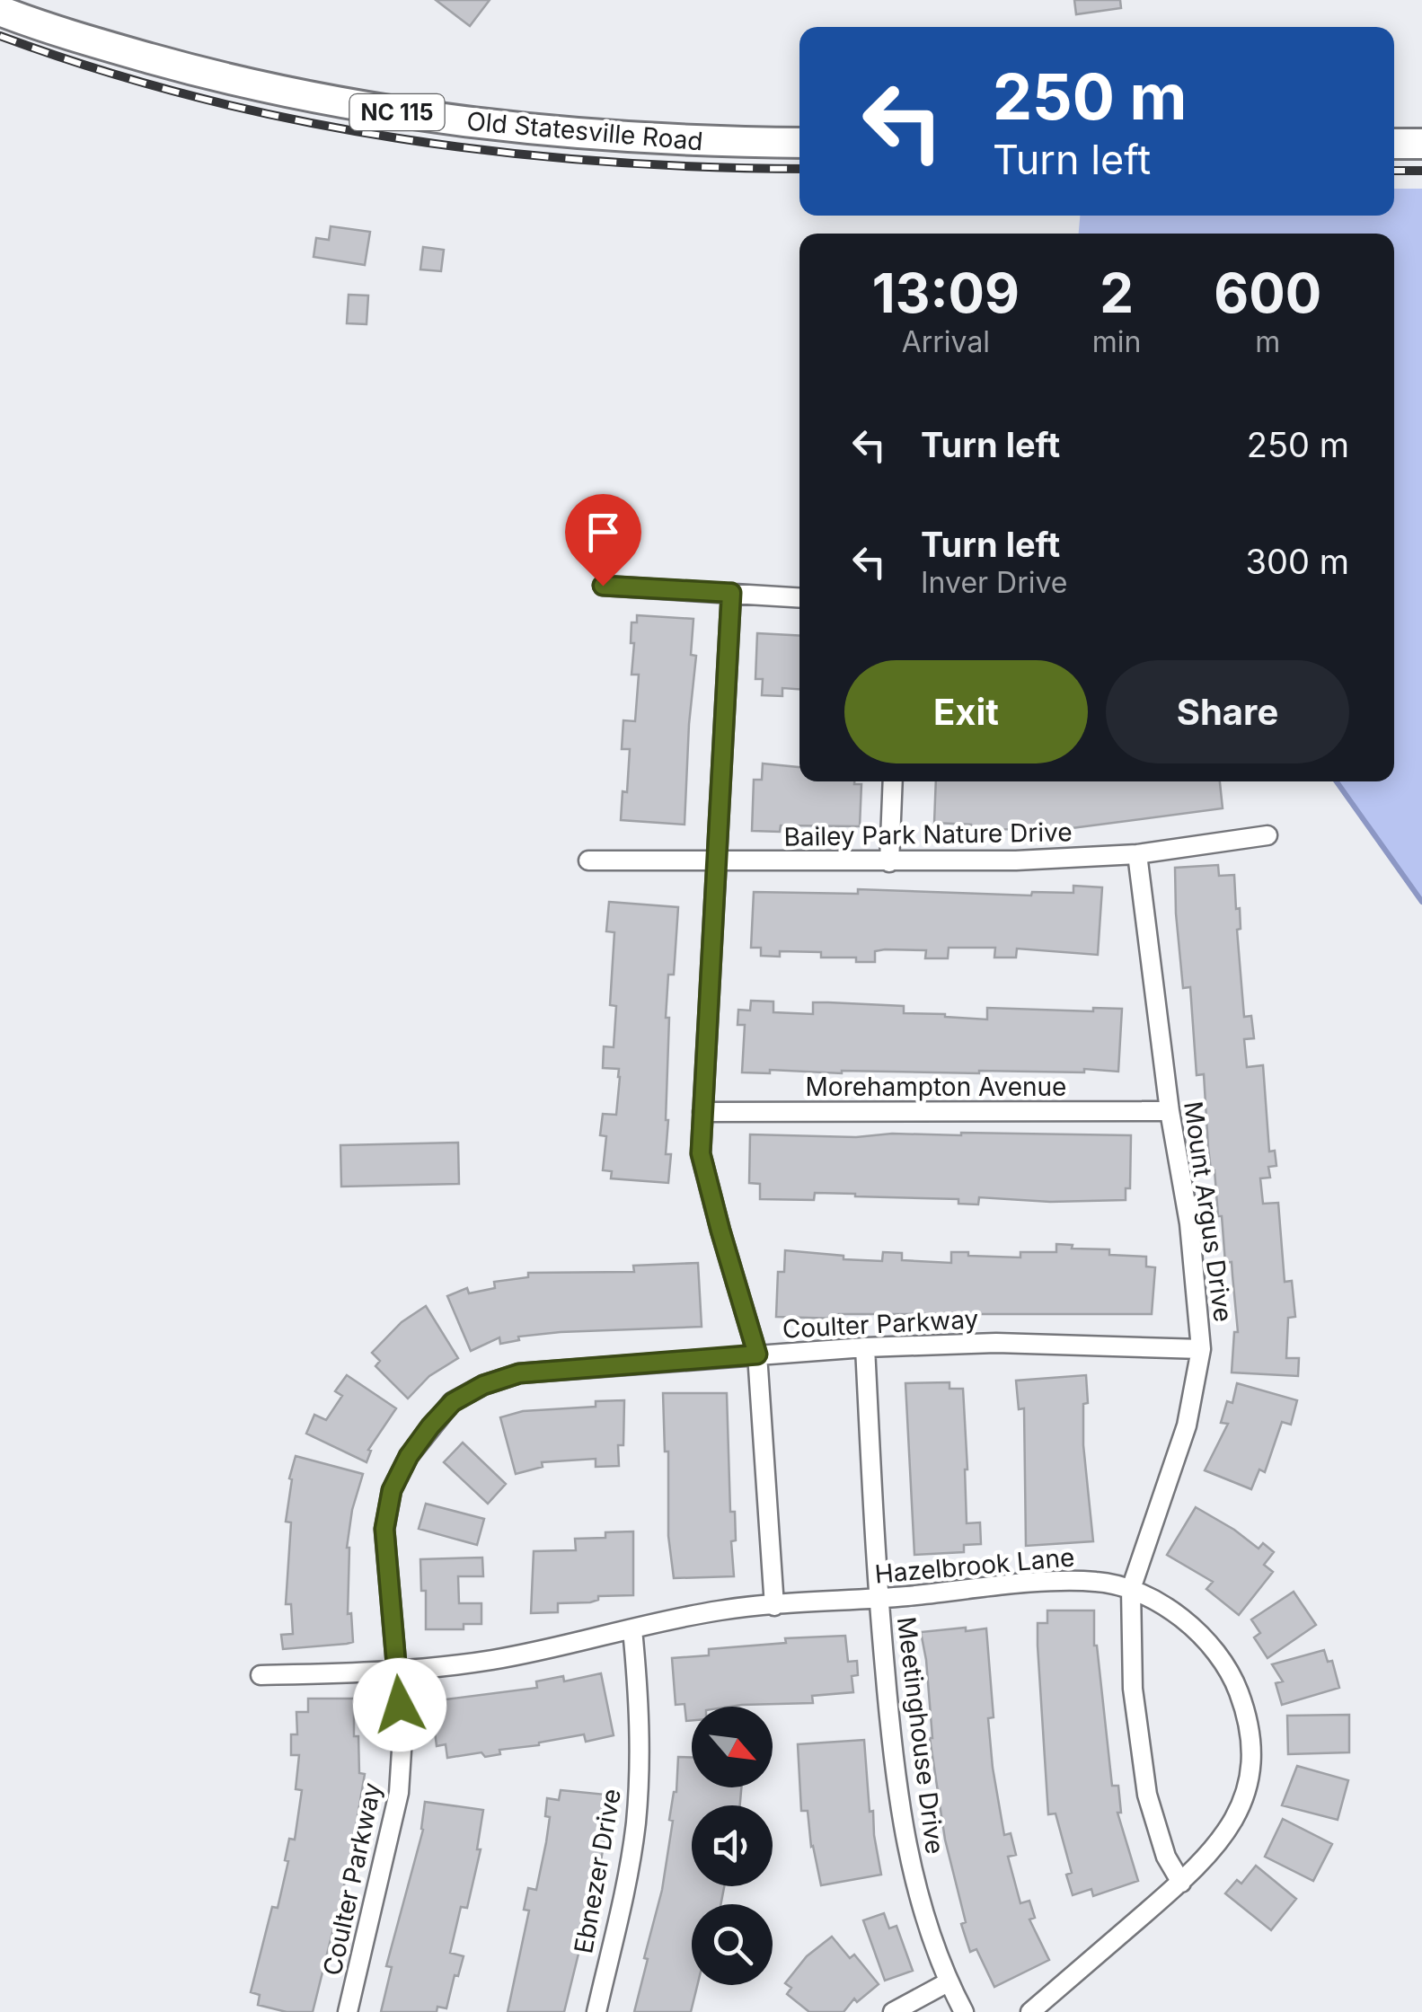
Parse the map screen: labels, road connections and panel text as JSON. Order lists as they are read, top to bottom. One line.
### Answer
{"streets":{"main road":["NC 115","Old Statesville Road"],"street":["Bailey Park Nature Drive","Morehampton Avenue","Mount Argus Drive","Coulter Parkway","Hazelbrook Lane","Meetinghouse Drive","Ebnezer Drive"]},"crossings":[["Bailey Park Nature Drive","Mount Argus Drive"],["Morehampton Avenue","Mount Argus Drive"],["Mount Argus Drive","Coulter Parkway"],["Mount Argus Drive","Hazelbrook Lane"],["Coulter Parkway","Hazelbrook Lane"],["Coulter Parkway","Meetinghouse Drive"],["Hazelbrook Lane","Meetinghouse Drive"],["Hazelbrook Lane","Ebnezer Drive"]],"north":"bottom right","page":{"turn":["250 m","Turn left"],"eta":["13:09","Arrival","2","min","600","m"],"list":[{"name":"Turn left","value":"250 m"},{"name":"Turn left","note":"Inver Drive","value":"300 m"}],"buttons":["Exit","Share"]}}
